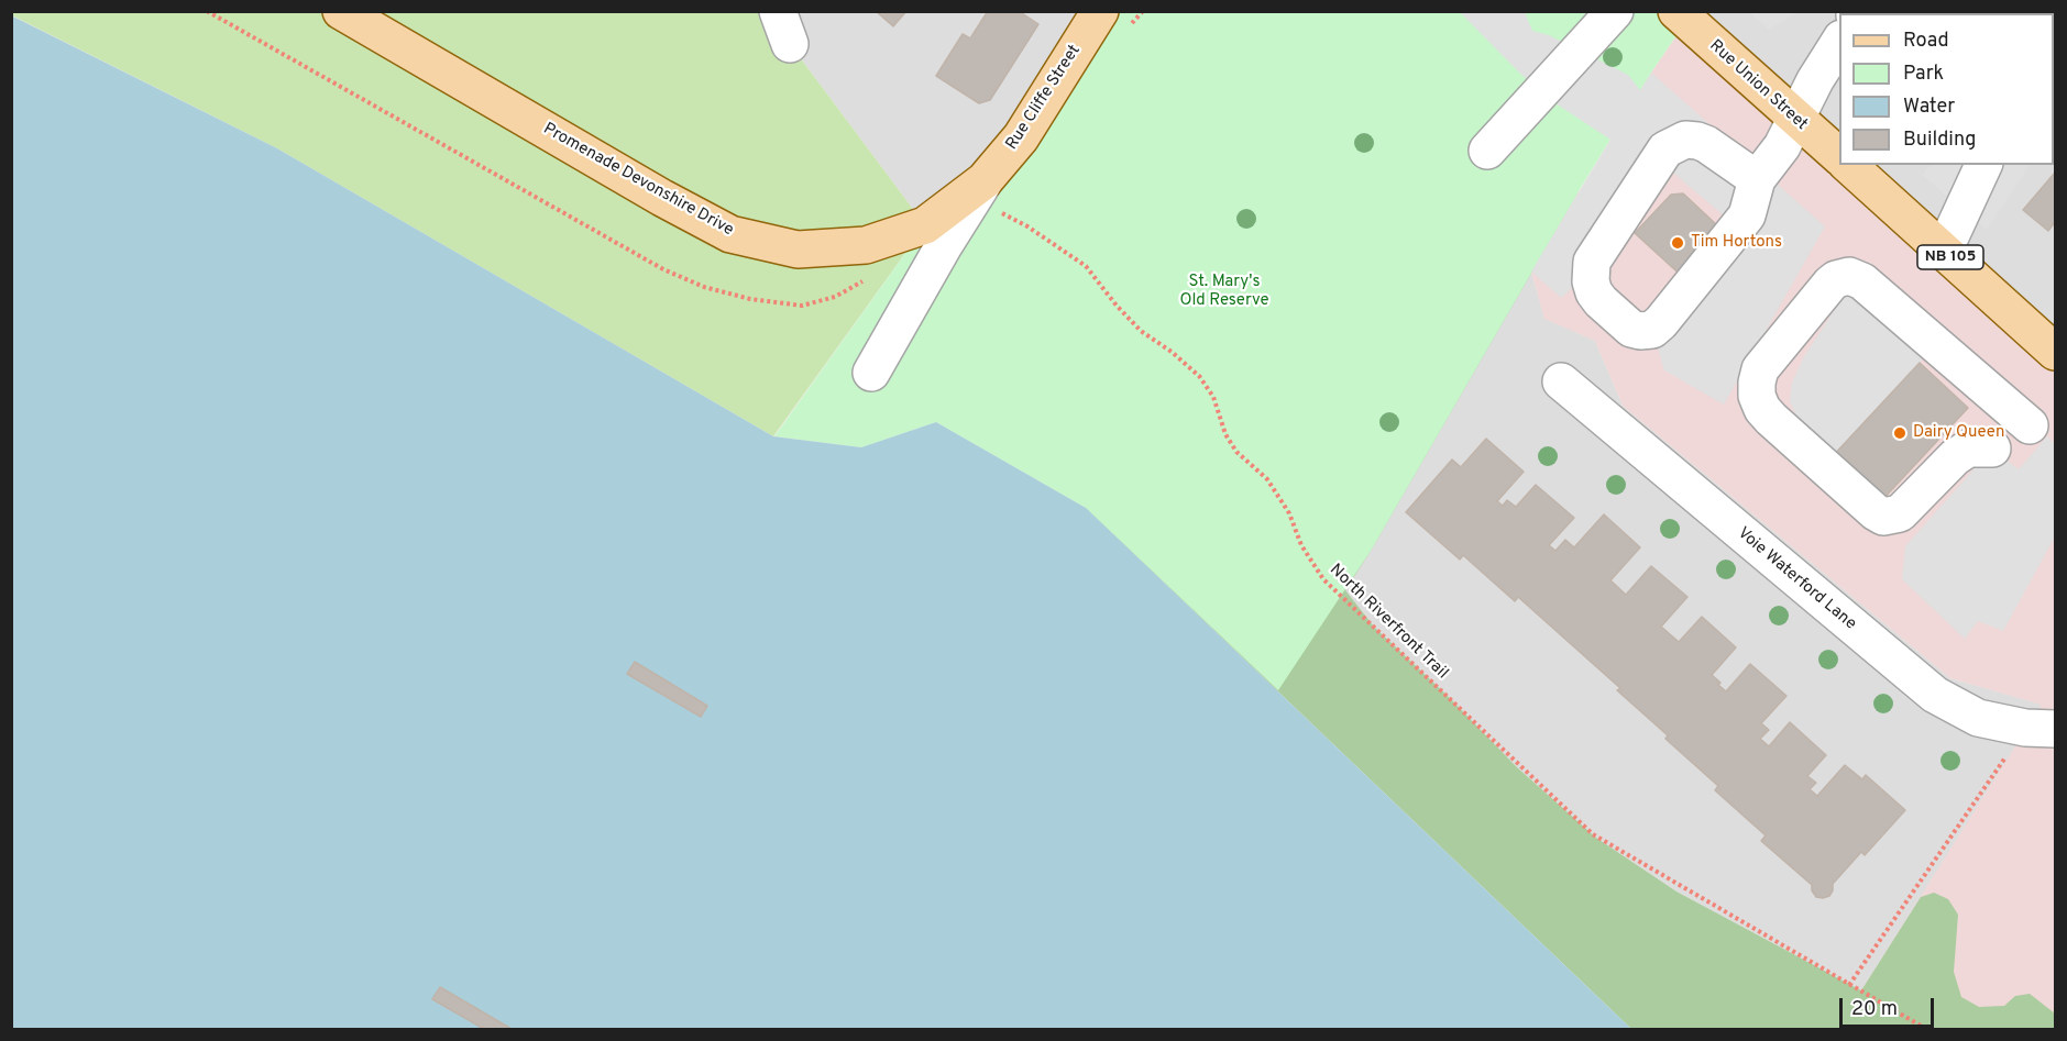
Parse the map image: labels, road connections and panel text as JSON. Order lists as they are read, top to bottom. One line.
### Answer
{"streets":{"main road":["Rue Union Street","Rue Cliffe Street","Promenade Devonshire Drive","NB 105"],"street":["Voie Waterford Lane"],"path":["North Riverfront Trail"]},"crossings":[["Rue Cliffe Street","Promenade Devonshire Drive"]],"parks":["St. Mary's Old Reserve"],"places":["Tim Hortons","Dairy Queen"],"legend":["Road","Park","Water","Building"],"scale_bar":"20 m"}
